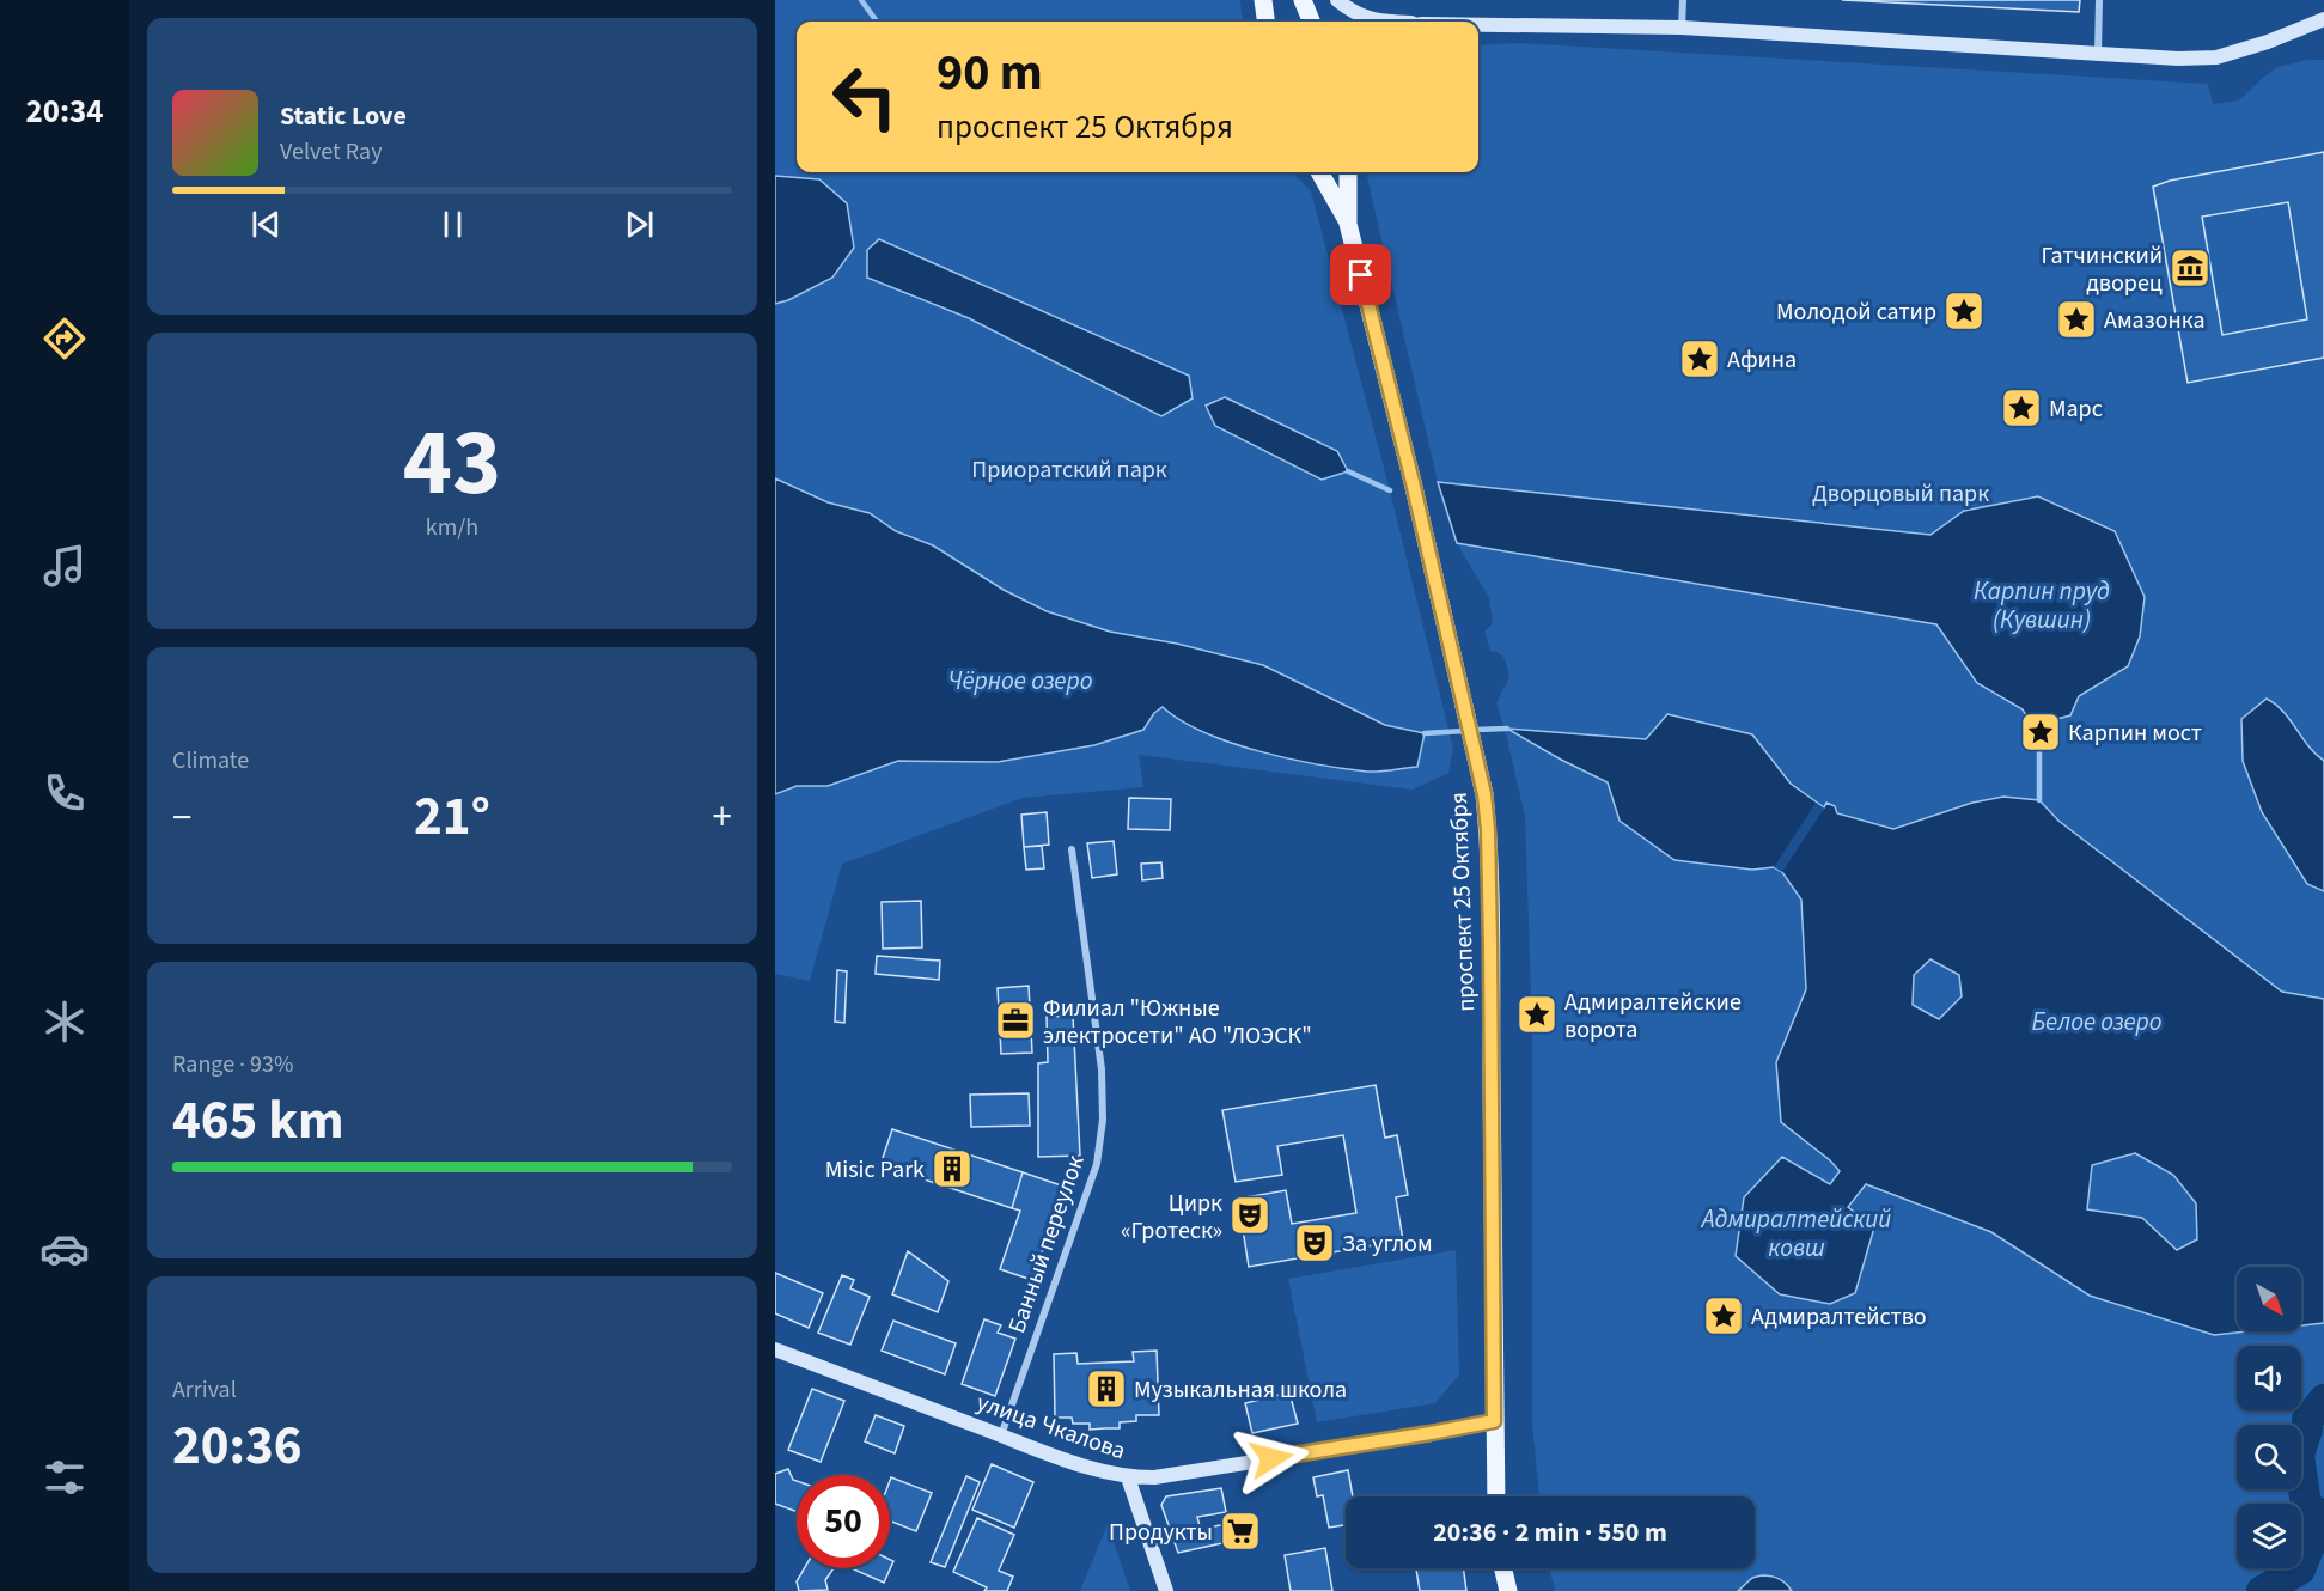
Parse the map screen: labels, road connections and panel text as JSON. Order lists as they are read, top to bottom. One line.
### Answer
{"streets":{"main road":["проспект 25 Октября","улица Чкалова"],"street":["Банный переулок"]},"crossings":[["проспект 25 Октября","улица Чкалова"],["Банный переулок","улица Чкалова"]],"water":["Карпин пруд (Кувшин)","Чёрное озеро","Белое озеро","Адмиралтейский ковш"],"parks":["Приоратский парк","Дворцовый парк"],"places":{"museum":["Гатчинский дворец"],"place":["Молодой сатир","Амазонка","Афина","Марс","Карпин мост","Адмиралтейские ворота","Адмиралтейство"],"office":["Филиал \"Южные электросети\" АО \"ЛОЭСК\""],"building":["Misic Park","Музыкальная школа"],"theatre":["Цирк «Гротеск»","За углом"],"supermarket":["Продукты"]},"north":"bottom right","page":{"tabs":"20:34","turn":["90 m","проспект 25 Октября"],"song":["Static Love","Velvet Ray"],"tile":[["43","km/h"],"Climate",["Range · 93%","465 km"],["Arrival","20:36"]],"heat":["−","21°","+"],"limit":"50","trip":"20:36 · 2 min · 550 m"}}
